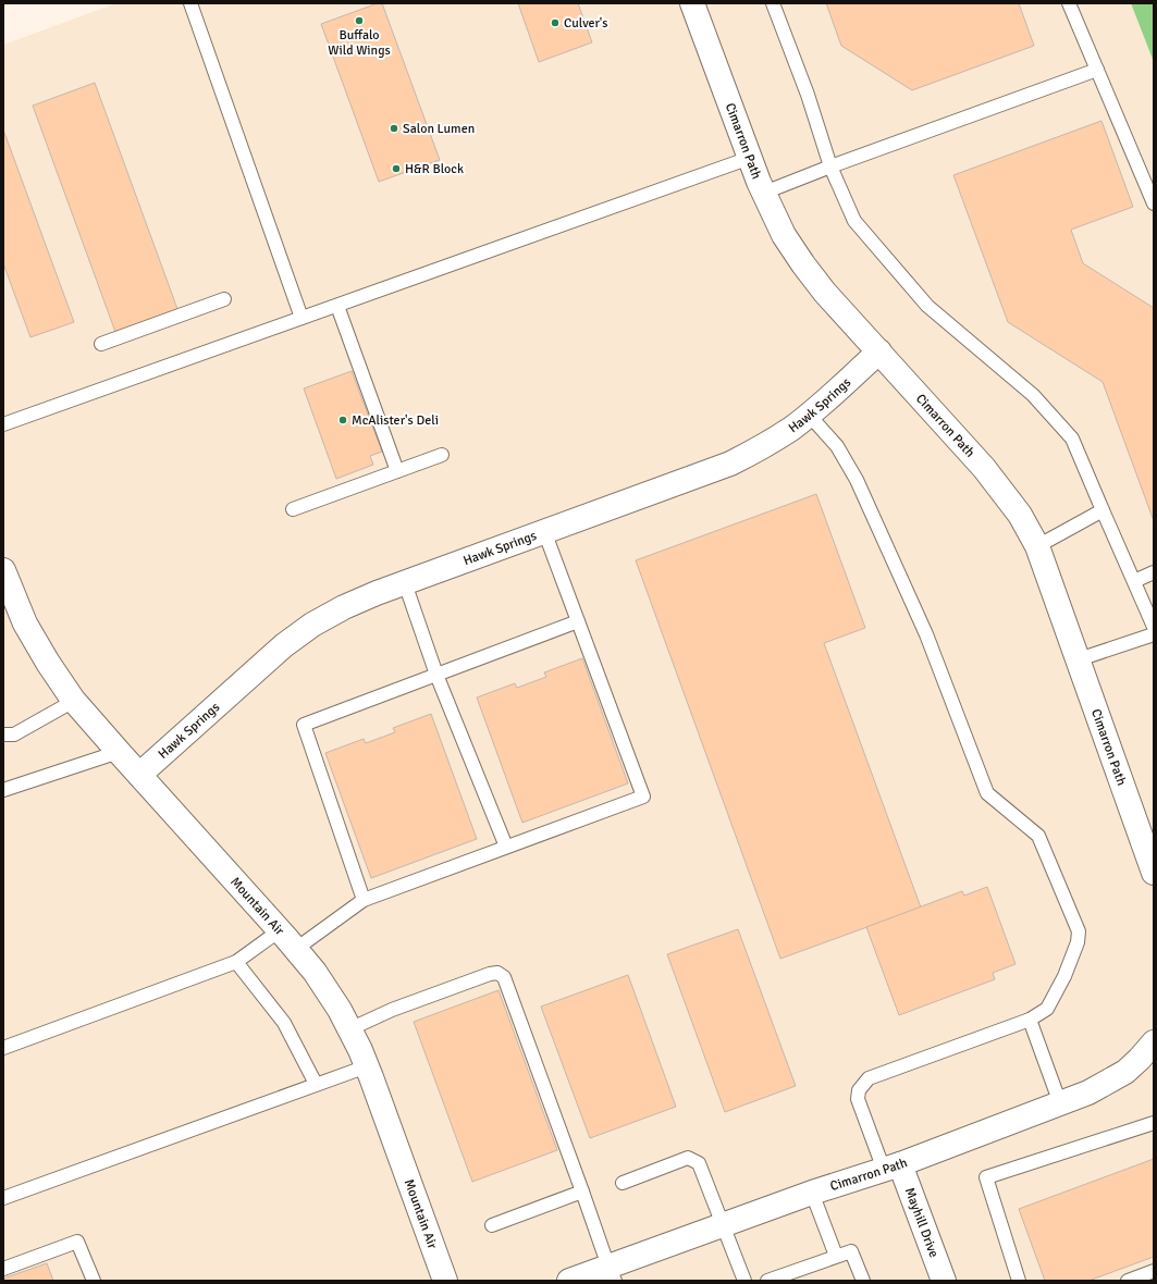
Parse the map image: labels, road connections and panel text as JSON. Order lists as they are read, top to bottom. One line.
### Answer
{"streets":{"street":["Cimarron Path","Hawk Springs","Mountain Air","Mayhill Drive"]},"crossings":[["Cimarron Path","Hawk Springs"],["Cimarron Path","Mayhill Drive"],["Hawk Springs","Mountain Air"]],"places":["Buffalo Wild Wings","Culver's","Salon Lumen","H&R Block","McAlister's Deli"]}
